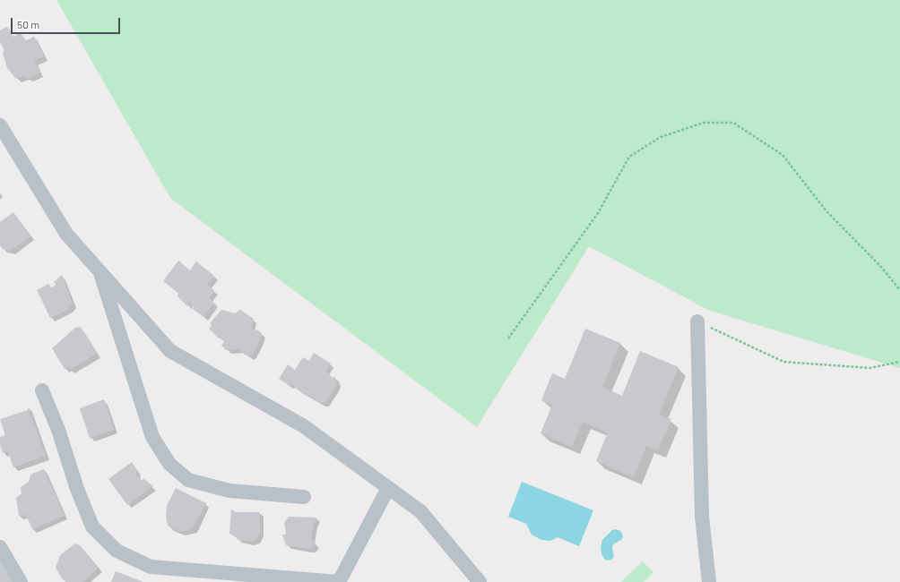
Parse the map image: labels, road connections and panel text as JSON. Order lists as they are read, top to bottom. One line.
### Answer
{"scale_bar":"50 m"}
